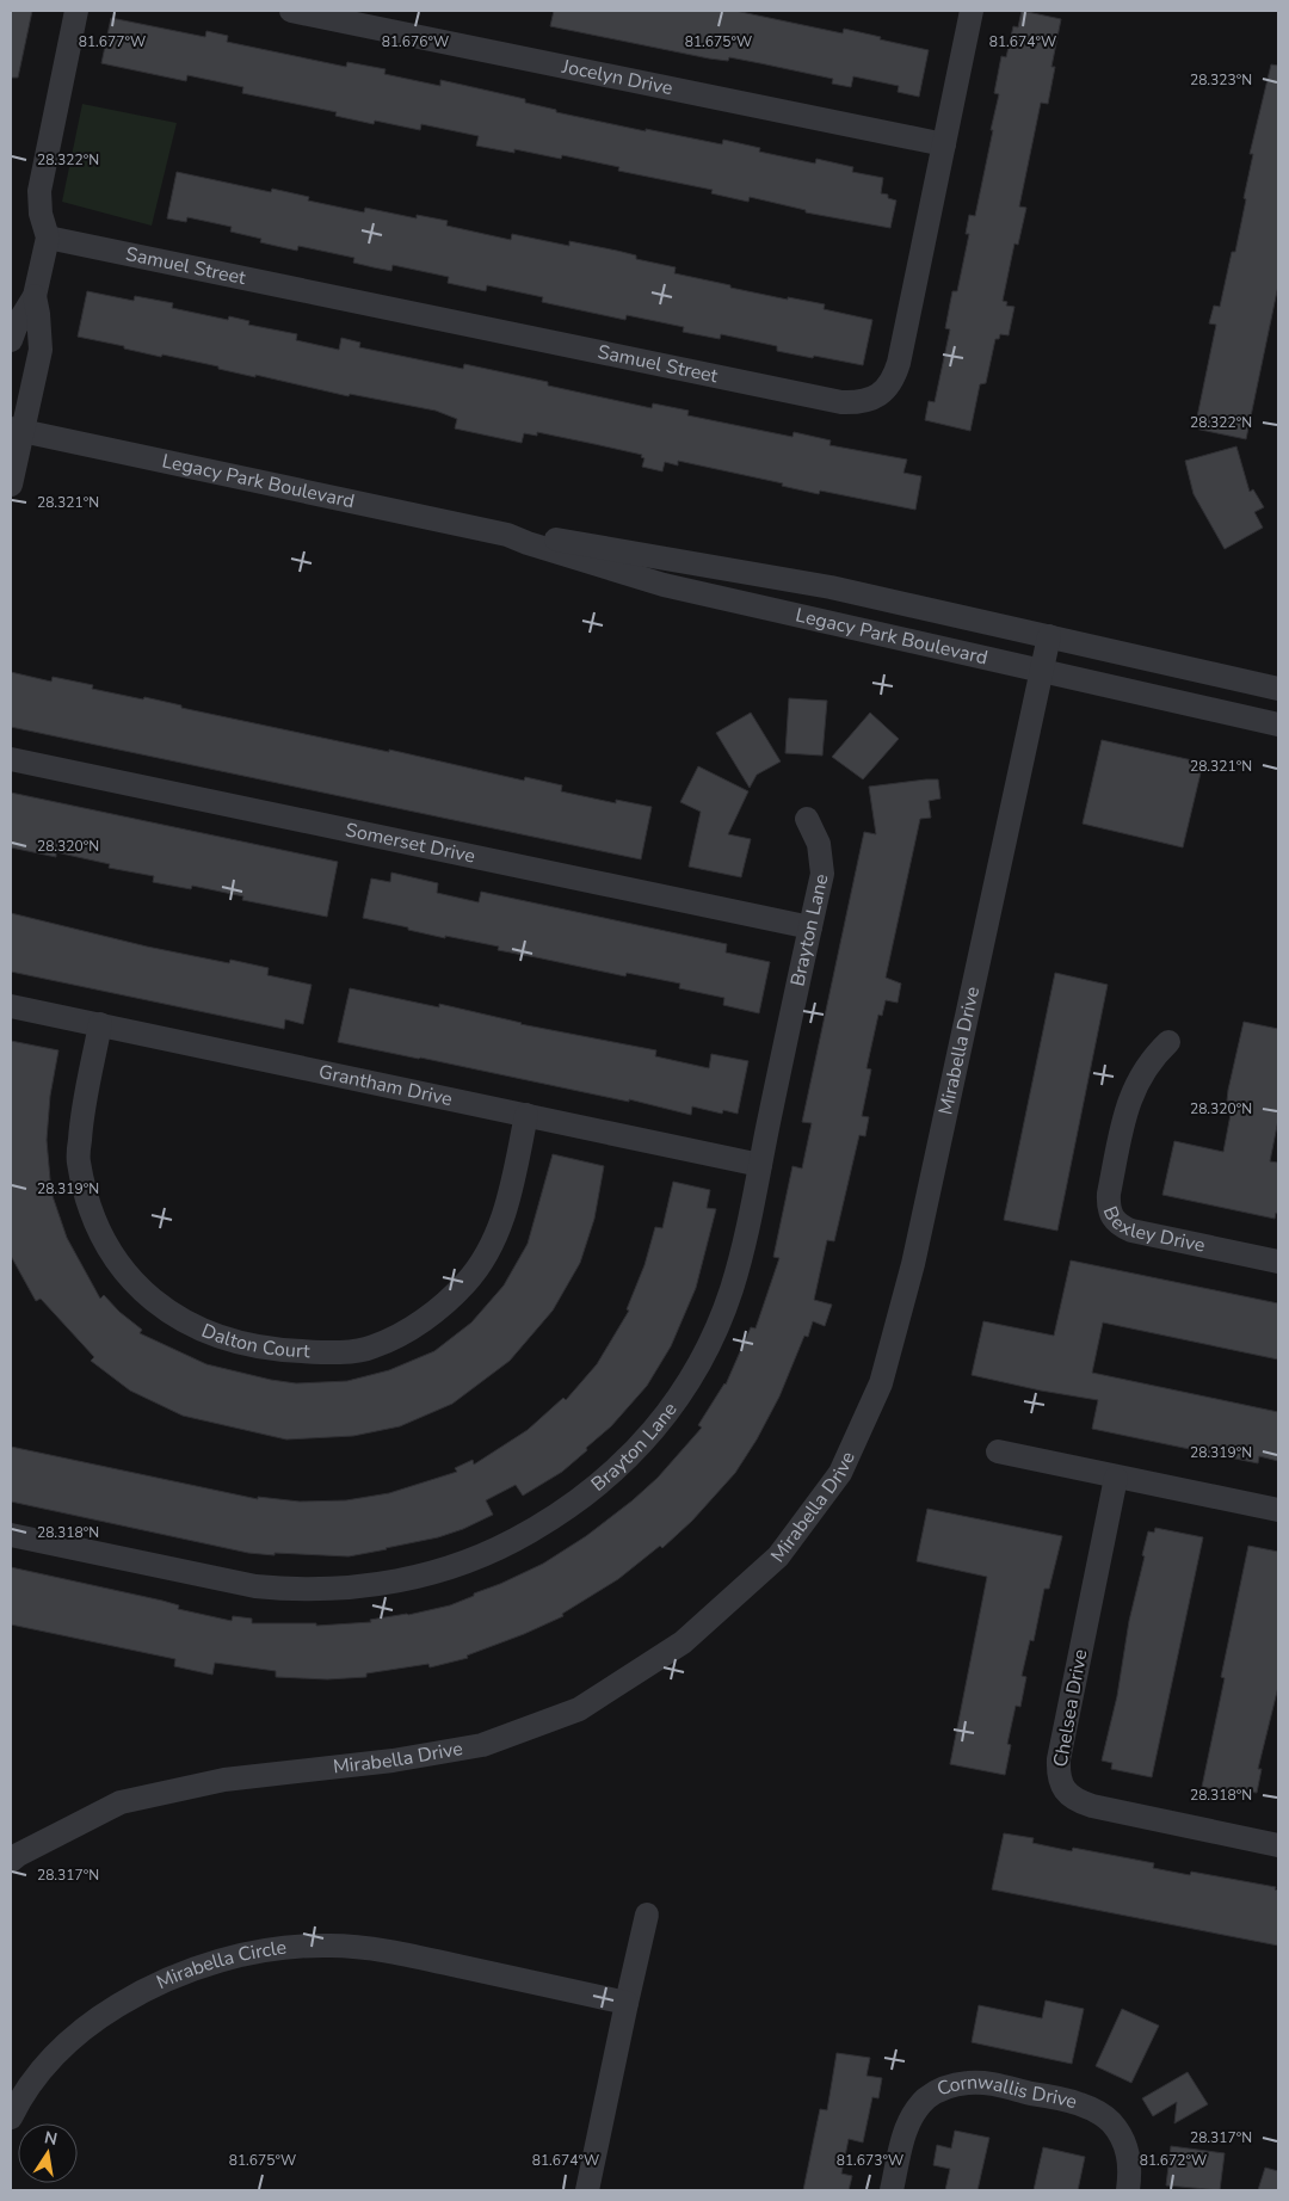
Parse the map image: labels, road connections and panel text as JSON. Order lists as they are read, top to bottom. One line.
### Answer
{"streets":{"street":["Jocelyn Drive","Samuel Street","Legacy Park Boulevard","Somerset Drive","Brayton Lane","Mirabella Drive","Grantham Drive","Bexley Drive","Dalton Court","Chelsea Drive","Mirabella Circle","Cornwallis Drive"]},"crossings":[["Jocelyn Drive","Samuel Street"],["Legacy Park Boulevard","Mirabella Drive"],["Somerset Drive","Brayton Lane"],["Brayton Lane","Grantham Drive"],["Grantham Drive","Dalton Court"]],"north":"top","coordinates":["81.677°W","81.676°W","81.675°W","81.674°W","28.323°N","28.322°N","28.321°N","28.320°N","28.319°N","28.318°N","28.317°N","81.673°W","81.672°W"]}
